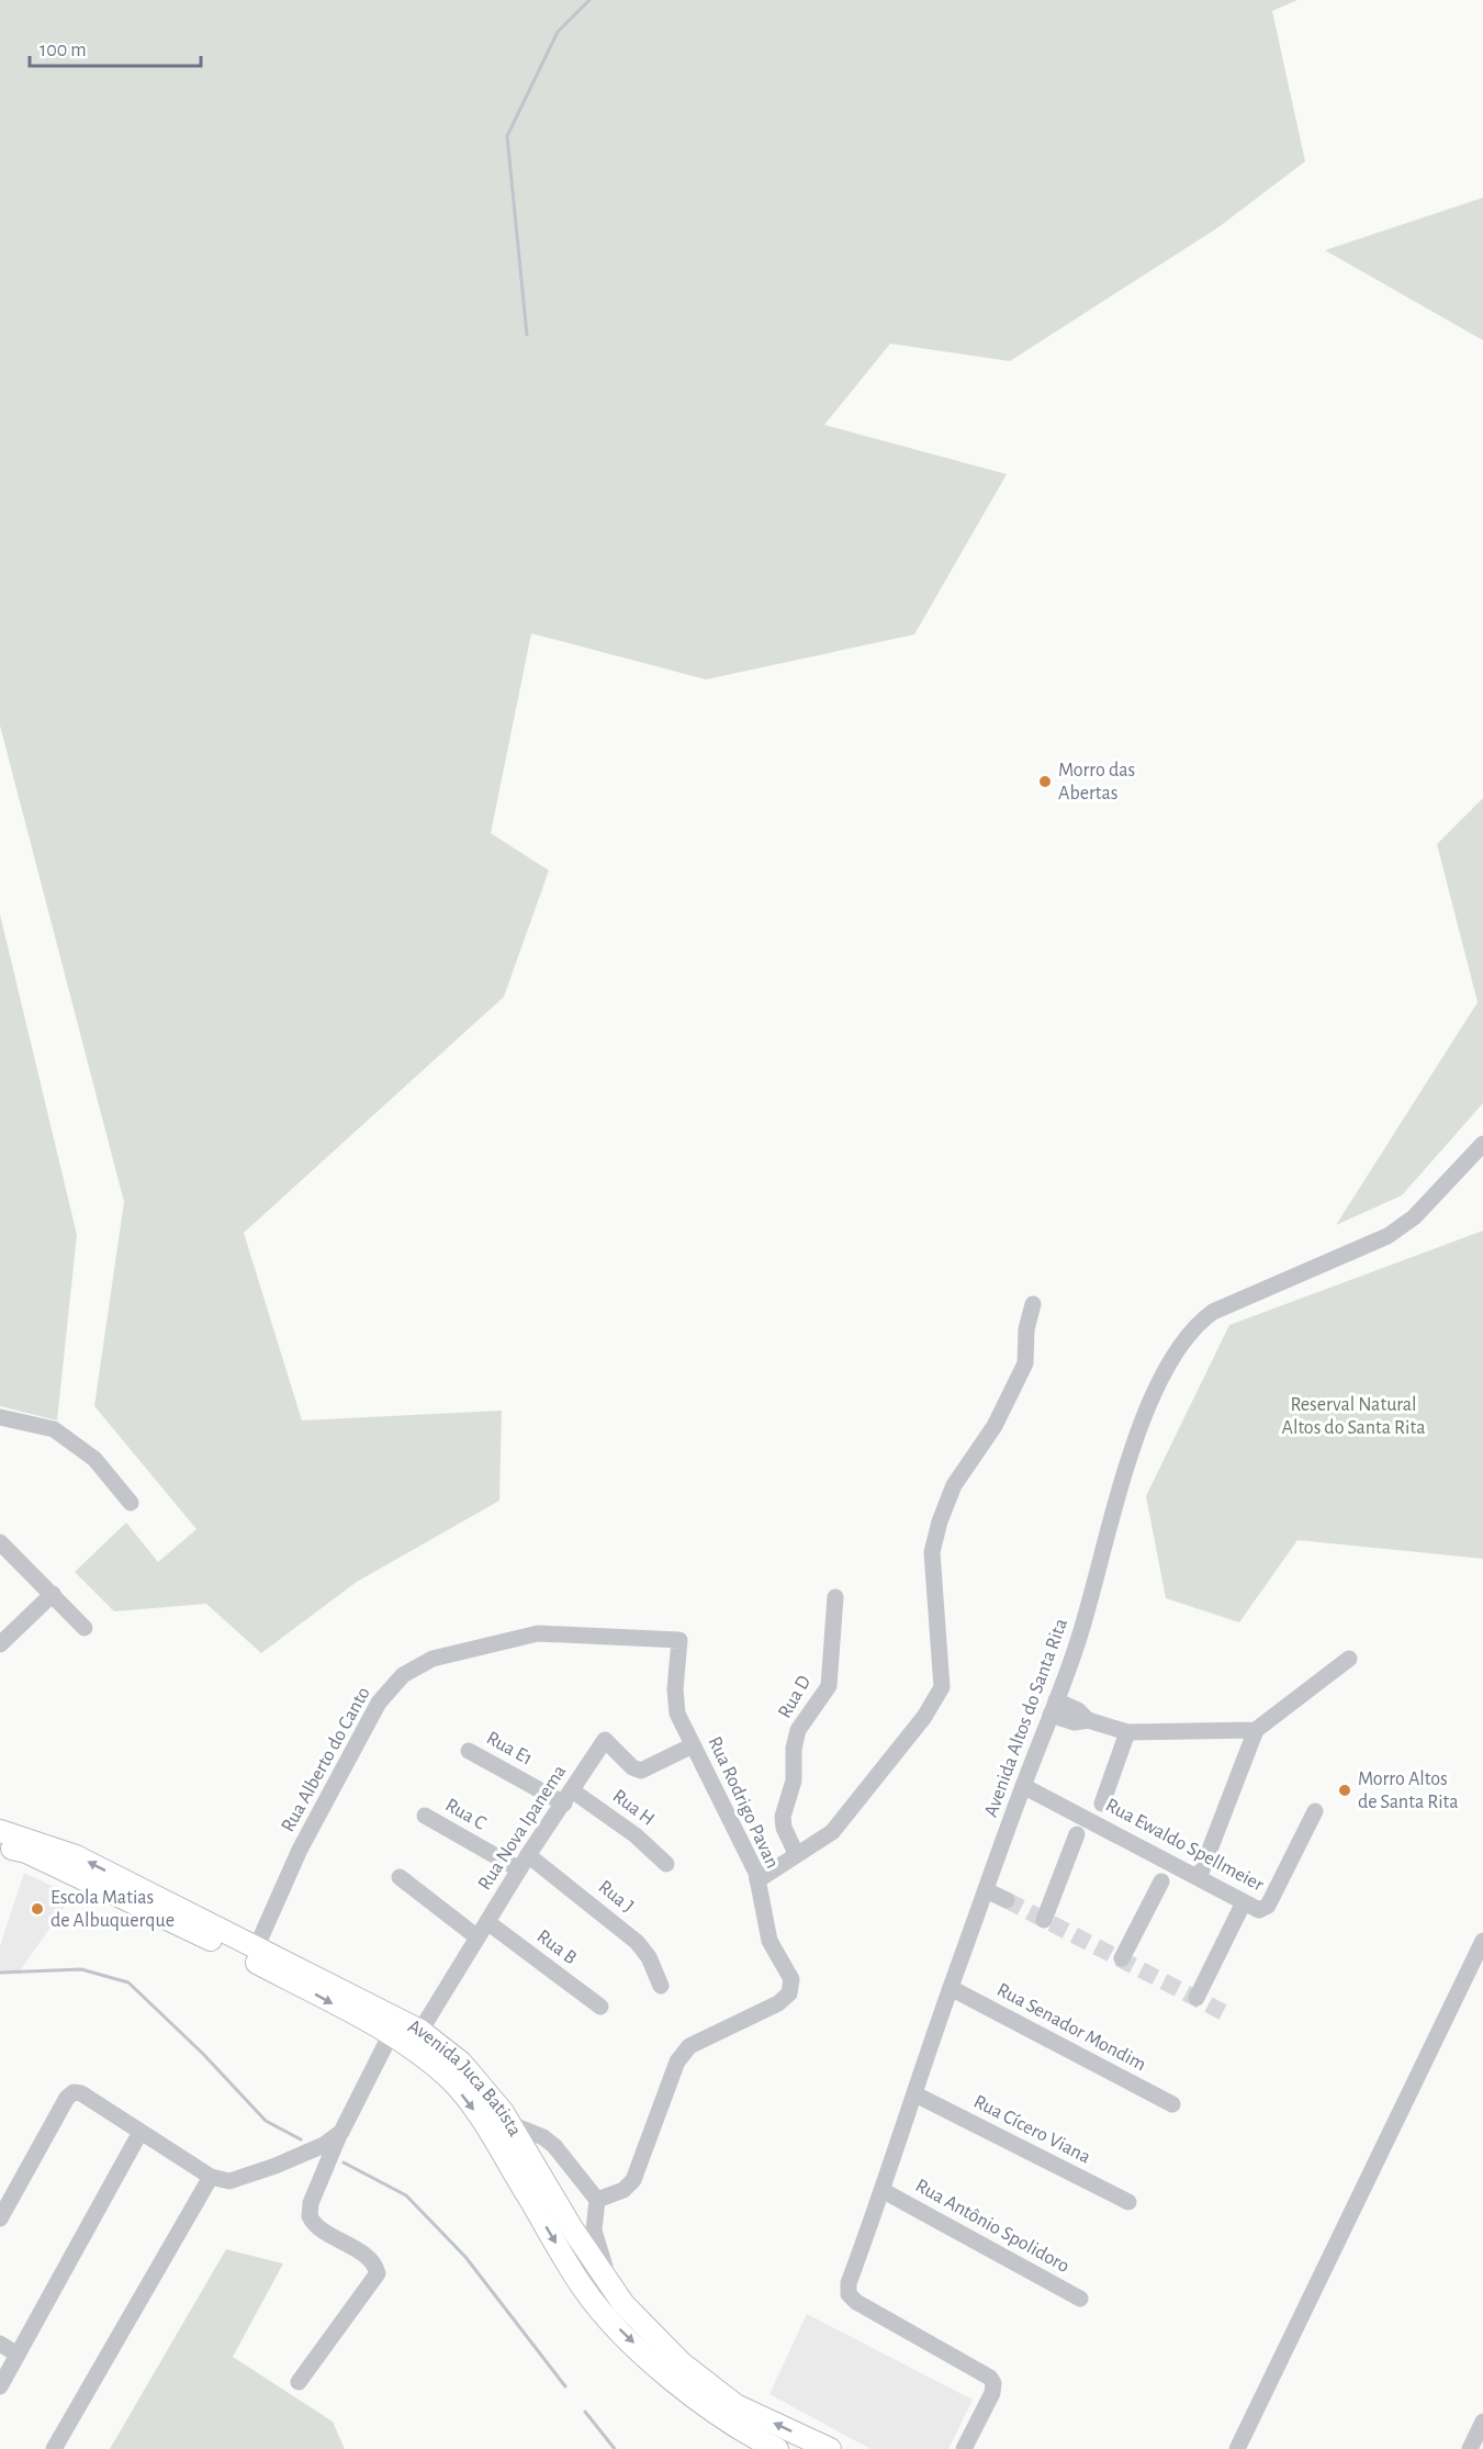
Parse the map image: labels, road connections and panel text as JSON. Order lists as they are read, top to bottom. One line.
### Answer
{"streets":{"main road":["Avenida Juca Batista"],"street":["Rua D","Avenida Altos do Santa Rita","Rua E1","Rua Alberto do Canto","Rua Rodrigo Pavan","Rua H","Rua C","Rua Nova Ipanema","Rua Ewaldo Spellmeier","Rua J","Rua B","Rua Senador Mondim","Rua Cícero Viana","Rua Antônio Spolidoro"]},"crossings":[["Avenida Altos do Santa Rita","Rua Ewaldo Spellmeier"],["Avenida Altos do Santa Rita","Rua Senador Mondim"],["Avenida Altos do Santa Rita","Rua Cícero Viana"],["Avenida Altos do Santa Rita","Rua Antônio Spolidoro"],["Rua E1","Rua H"],["Rua E1","Rua Nova Ipanema"],["Rua Alberto do Canto","Rua Rodrigo Pavan"],["Rua Alberto do Canto","Avenida Juca Batista"],["Rua Rodrigo Pavan","Rua Nova Ipanema"],["Rua H","Rua Nova Ipanema"],["Rua C","Rua Nova Ipanema"],["Rua C","Rua J"],["Rua Nova Ipanema","Rua J"],["Rua Nova Ipanema","Rua B"],["Rua Nova Ipanema","Avenida Juca Batista"]],"parks":["Reserval Natural Altos do Santa Rita"],"places":["Morro das Abertas","Morro Altos de Santa Rita","Escola Matias de Albuquerque"],"scale_bar":"100 m"}
